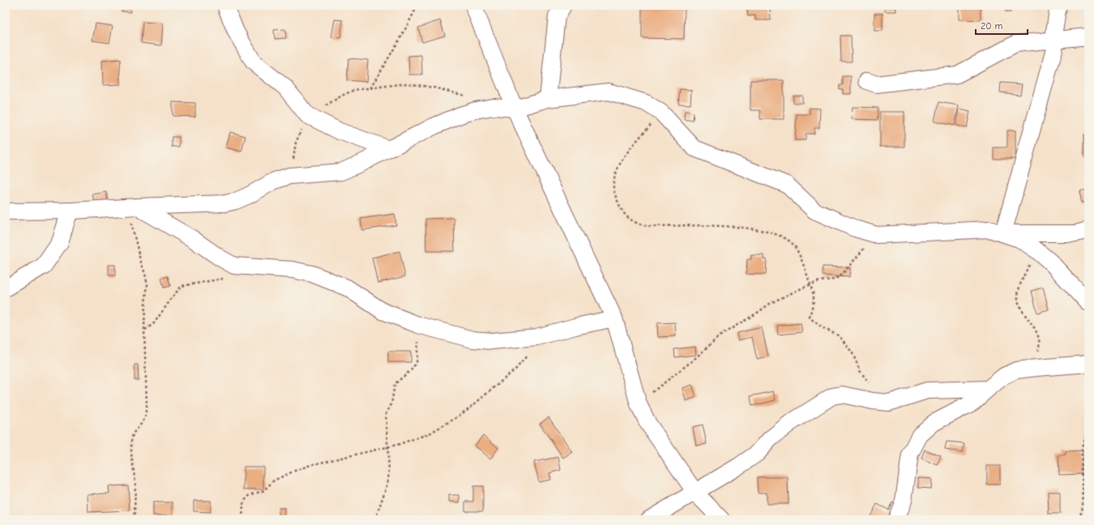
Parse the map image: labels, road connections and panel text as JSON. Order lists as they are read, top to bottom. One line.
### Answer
{"scale_bar":"20 m"}
